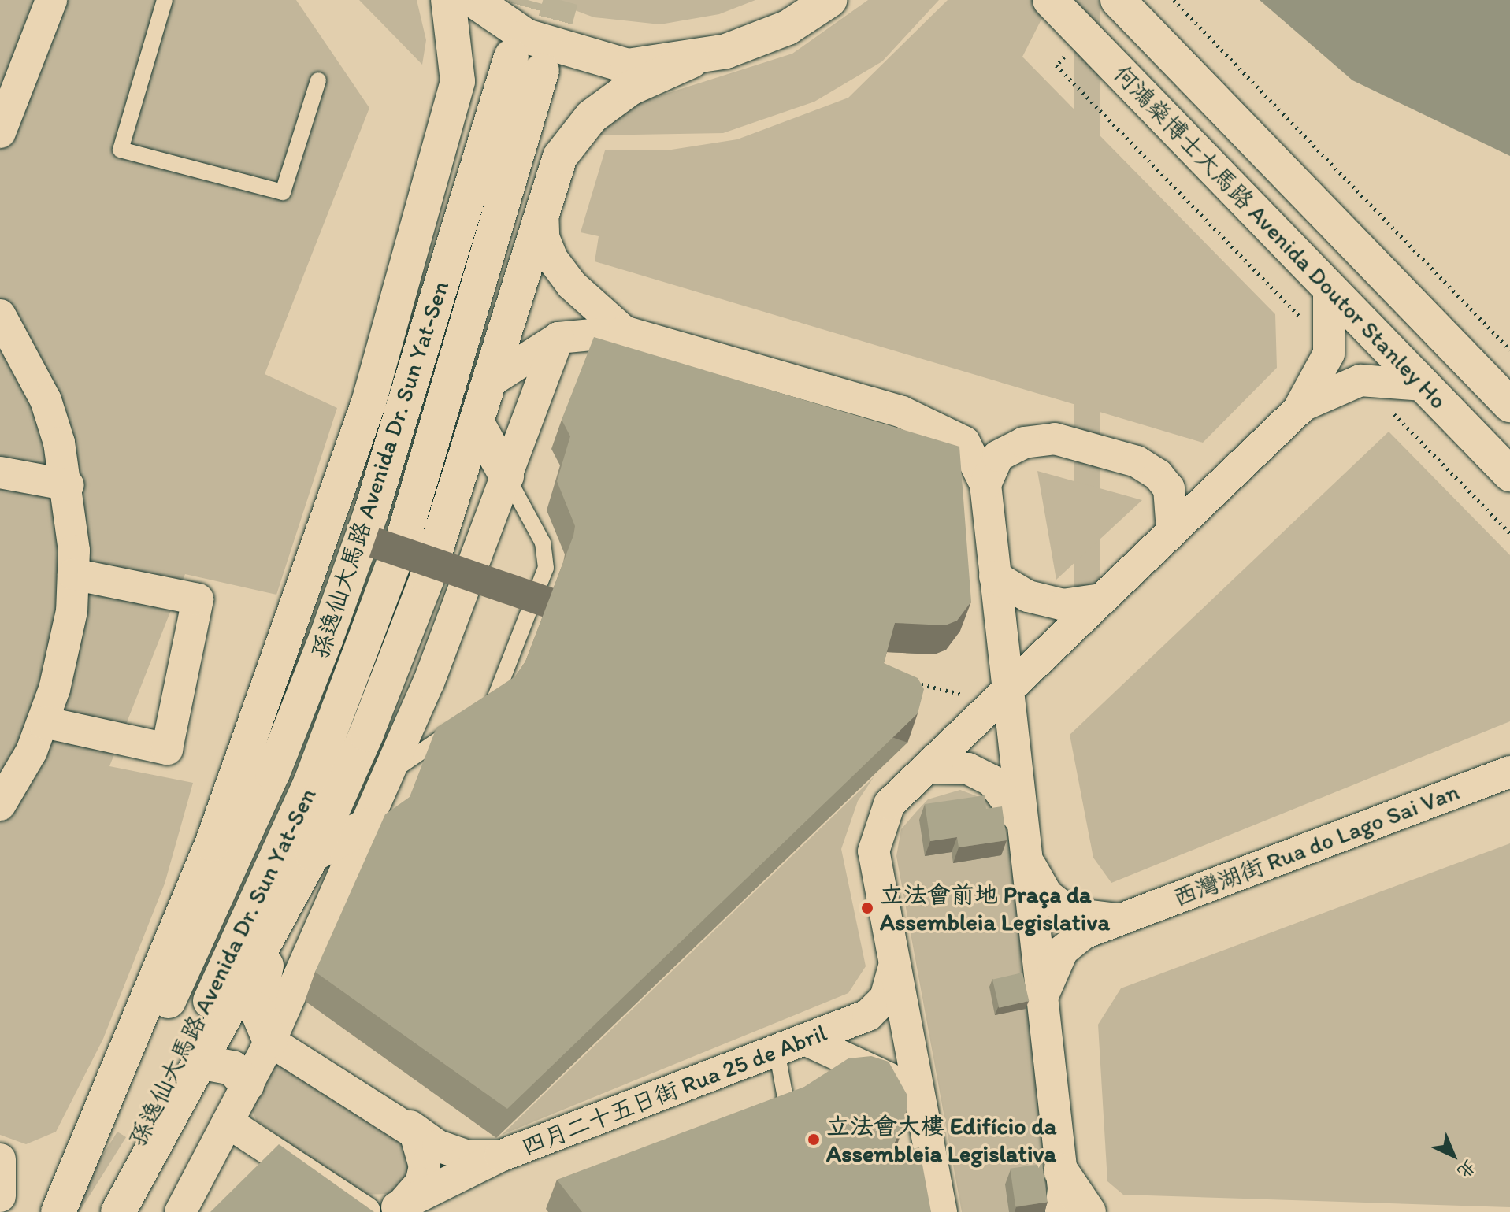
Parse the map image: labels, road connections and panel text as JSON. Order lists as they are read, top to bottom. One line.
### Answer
{"streets":{"main road":["何鴻燊博士大馬路 Avenida Doutor Stanley Ho","孫逸仙大馬路 Avenida Dr. Sun Yat-Sen"],"street":["西灣湖街 Rua do Lago Sai Van","四月二十五日街 Rua 25 de Abril"]},"places":["立法會前地 Praça da Assembleia Legislativa","立法會大樓 Edifício da Assembleia Legislativa"],"north":"bottom right"}
